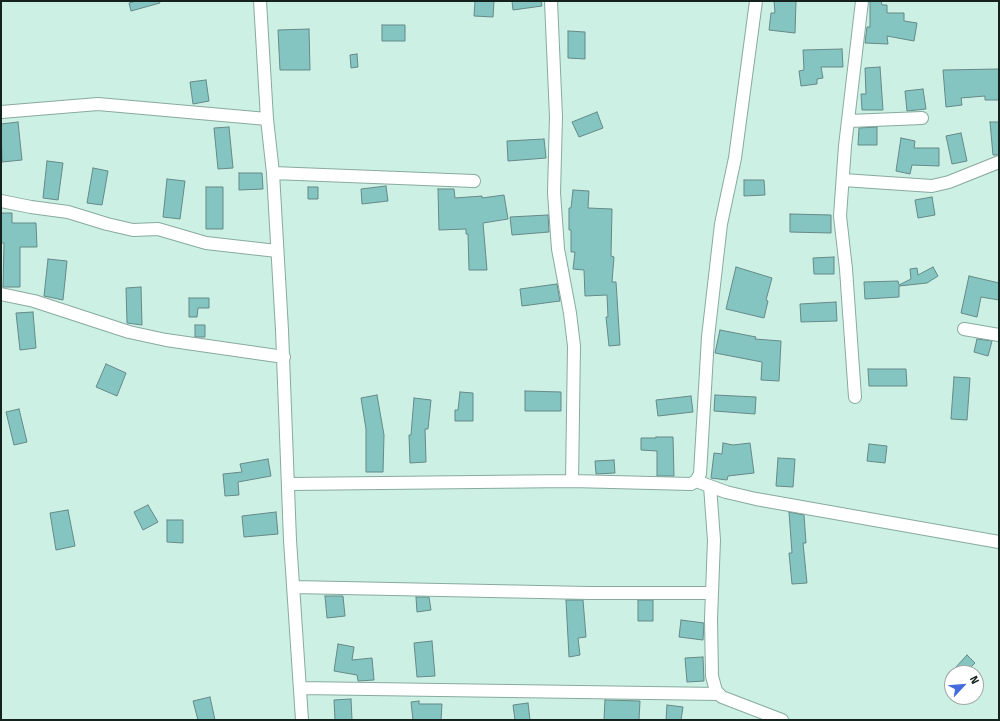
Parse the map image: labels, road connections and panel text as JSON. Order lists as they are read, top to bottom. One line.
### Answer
{"north":"top right"}
